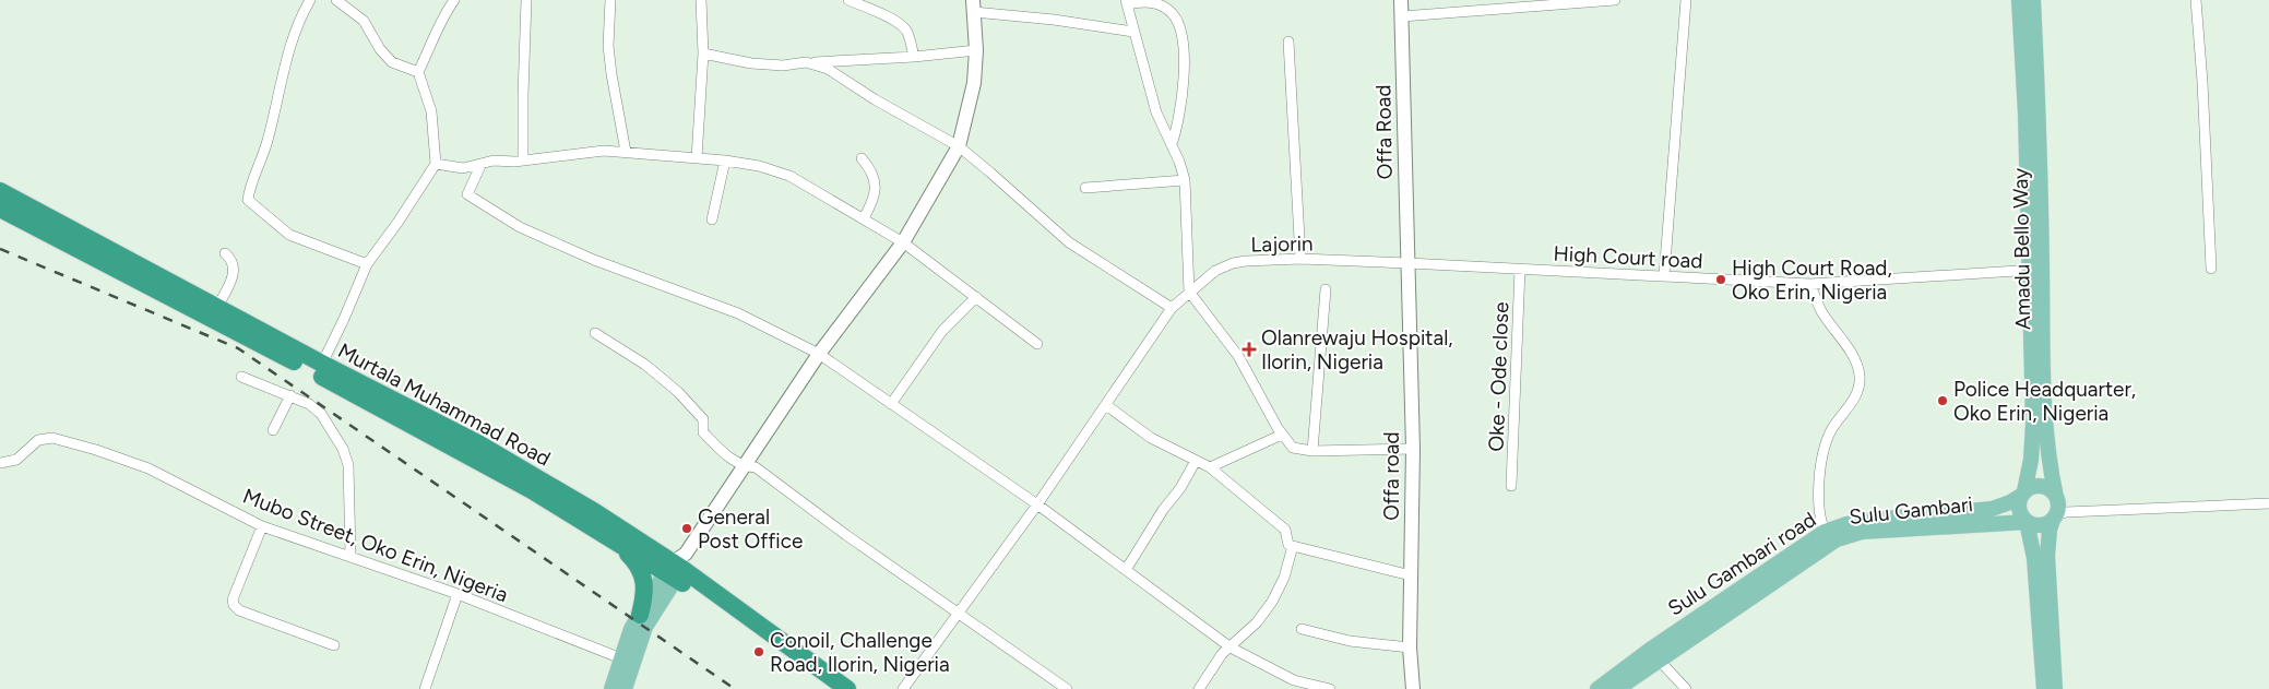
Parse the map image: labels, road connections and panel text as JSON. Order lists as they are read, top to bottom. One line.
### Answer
{"streets":{"highway":["Murtala Muhammad Road"],"main road":["Amadu Bello Way","Sulu Gambari","Sulu Gambari road"],"street":["Offa Road","Lajorin","High Court road","Oke - Ode close","Offa road","Mubo Street, Oko Erin, Nigeria"]},"crossings":[["Offa Road","Lajorin"],["Offa Road","High Court road"],["Offa Road","Offa road"],["Lajorin","High Court road"],["Lajorin","Offa road"],["Amadu Bello Way","High Court road"],["Amadu Bello Way","Sulu Gambari"],["Amadu Bello Way","Sulu Gambari road"],["High Court road","Oke - Ode close"],["High Court road","Offa road"],["Sulu Gambari","Sulu Gambari road"]],"places":{"other":["High Court Road, Oko Erin, Nigeria","Police Headquarter, Oko Erin, Nigeria","General Post Office","Conoil, Challenge Road, Ilorin, Nigeria"],"health":["Olanrewaju Hospital, Ilorin, Nigeria"]}}
